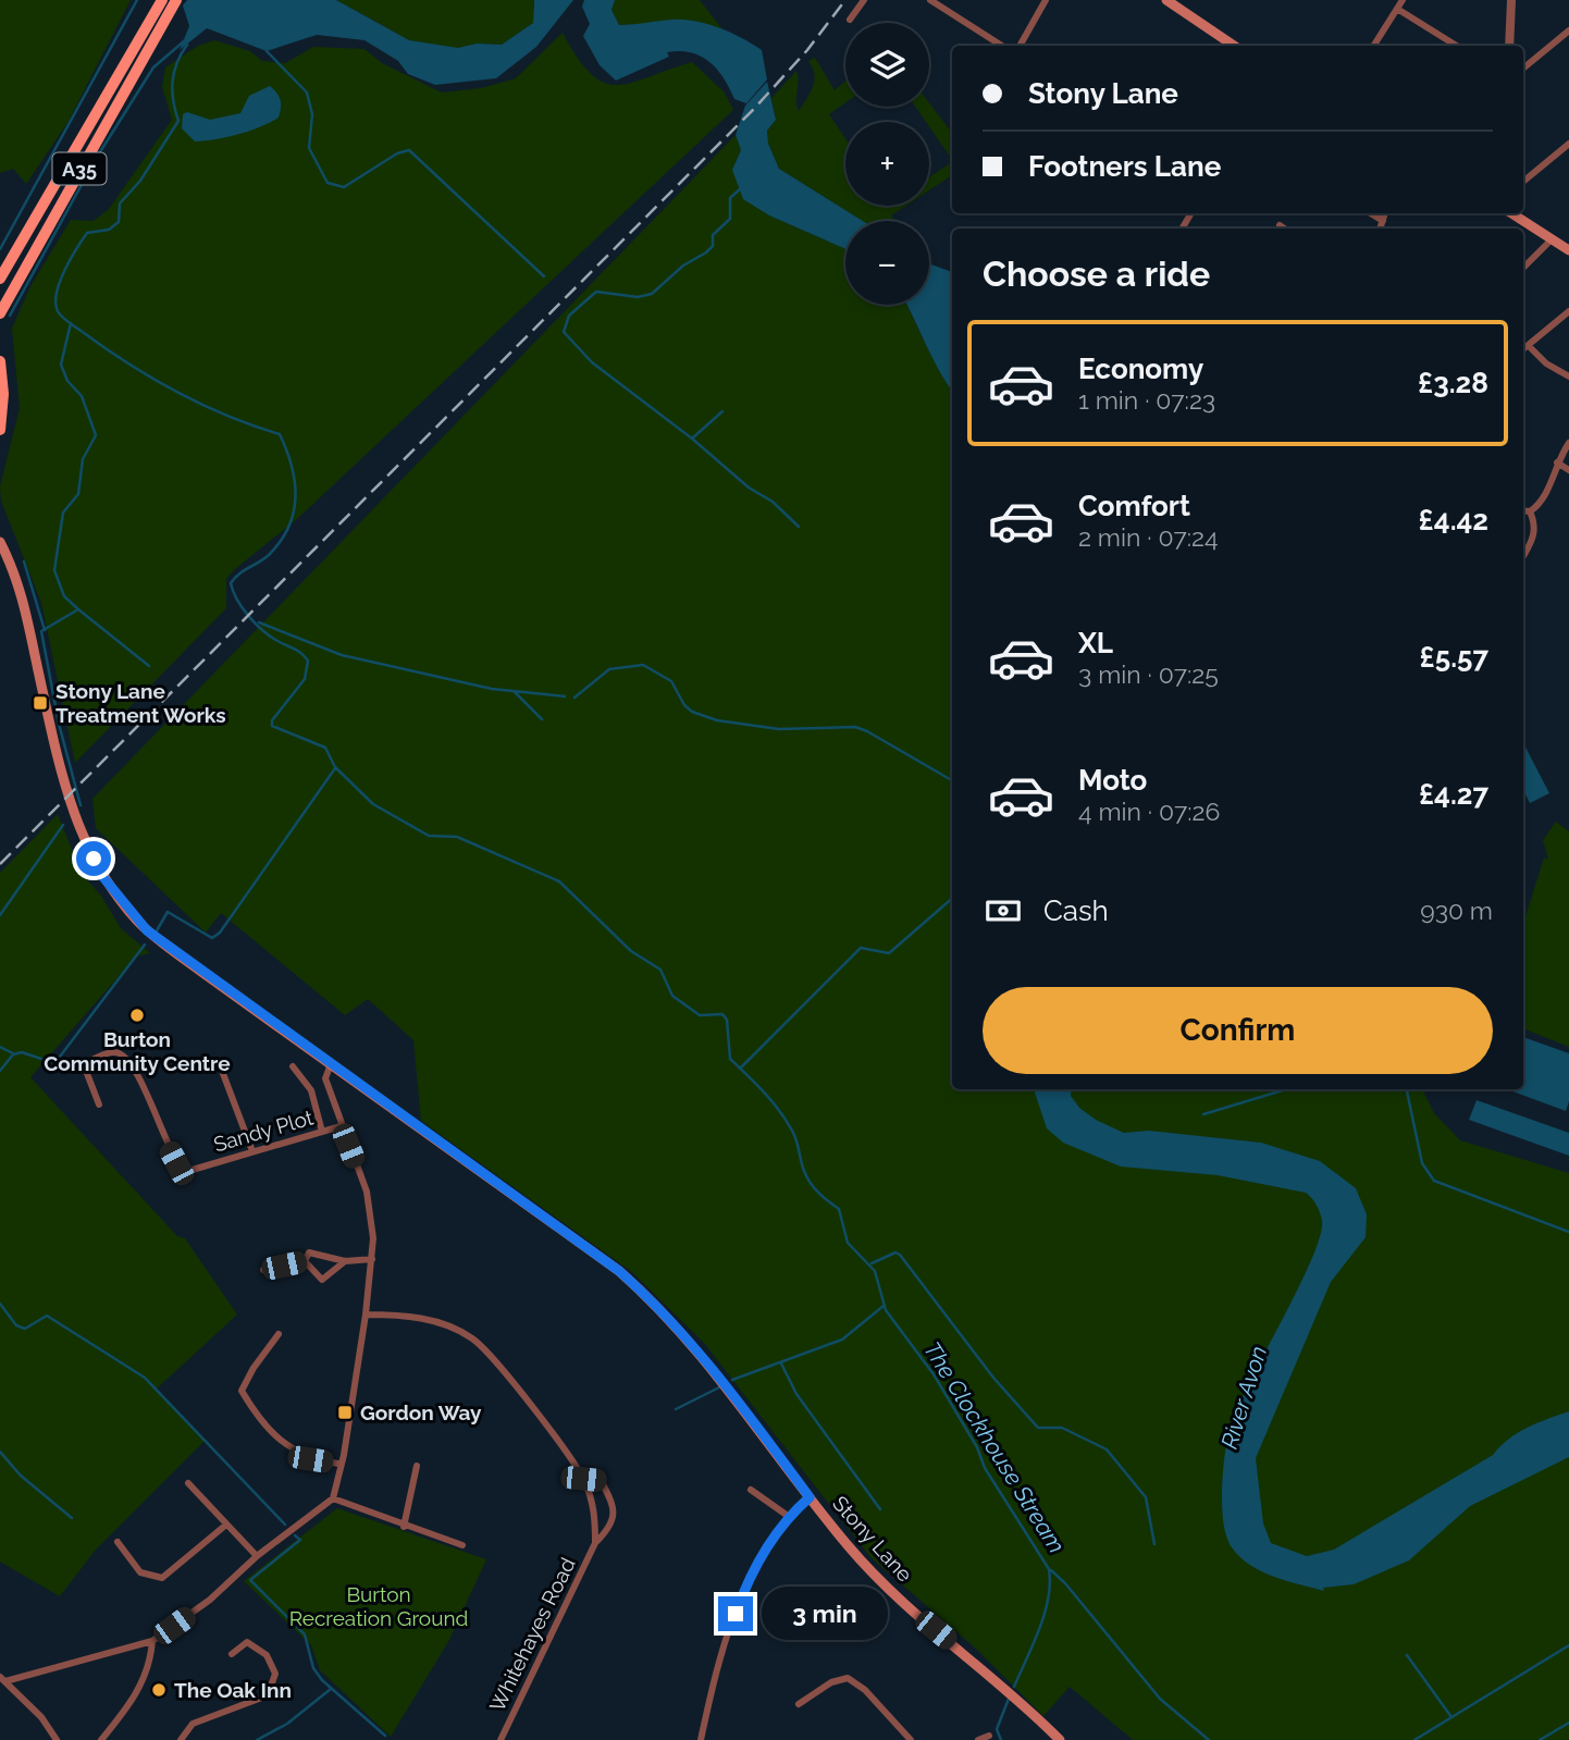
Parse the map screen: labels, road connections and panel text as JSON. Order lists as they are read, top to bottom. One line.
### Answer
{"streets":{"main road":["A35","Stony Lane"],"street":["Sandy Plot","Whitehayes Road"]},"water":["River Avon","The Clockhouse Stream"],"parks":["Burton Recreation Ground"],"places":{"transit":["Stony Lane Treatment Works","Gordon Way"],"other":["Burton Community Centre","The Oak Inn"]},"page":{"map_buttons":["+","−"],"banner":["Stony Lane","Footners Lane"],"heading":"Choose a ride","list":[{"name":"Economy","note":"1 min · 07:23","value":"£3.28"},{"name":"Comfort","note":"2 min · 07:24","value":"£4.42"},{"name":"XL","note":"3 min · 07:25","value":"£5.57"},{"name":"Moto","note":"4 min · 07:26","value":"£4.27"}],"pay":["Cash","930 m"],"buttons":"Confirm","bubble":"3 min"}}
